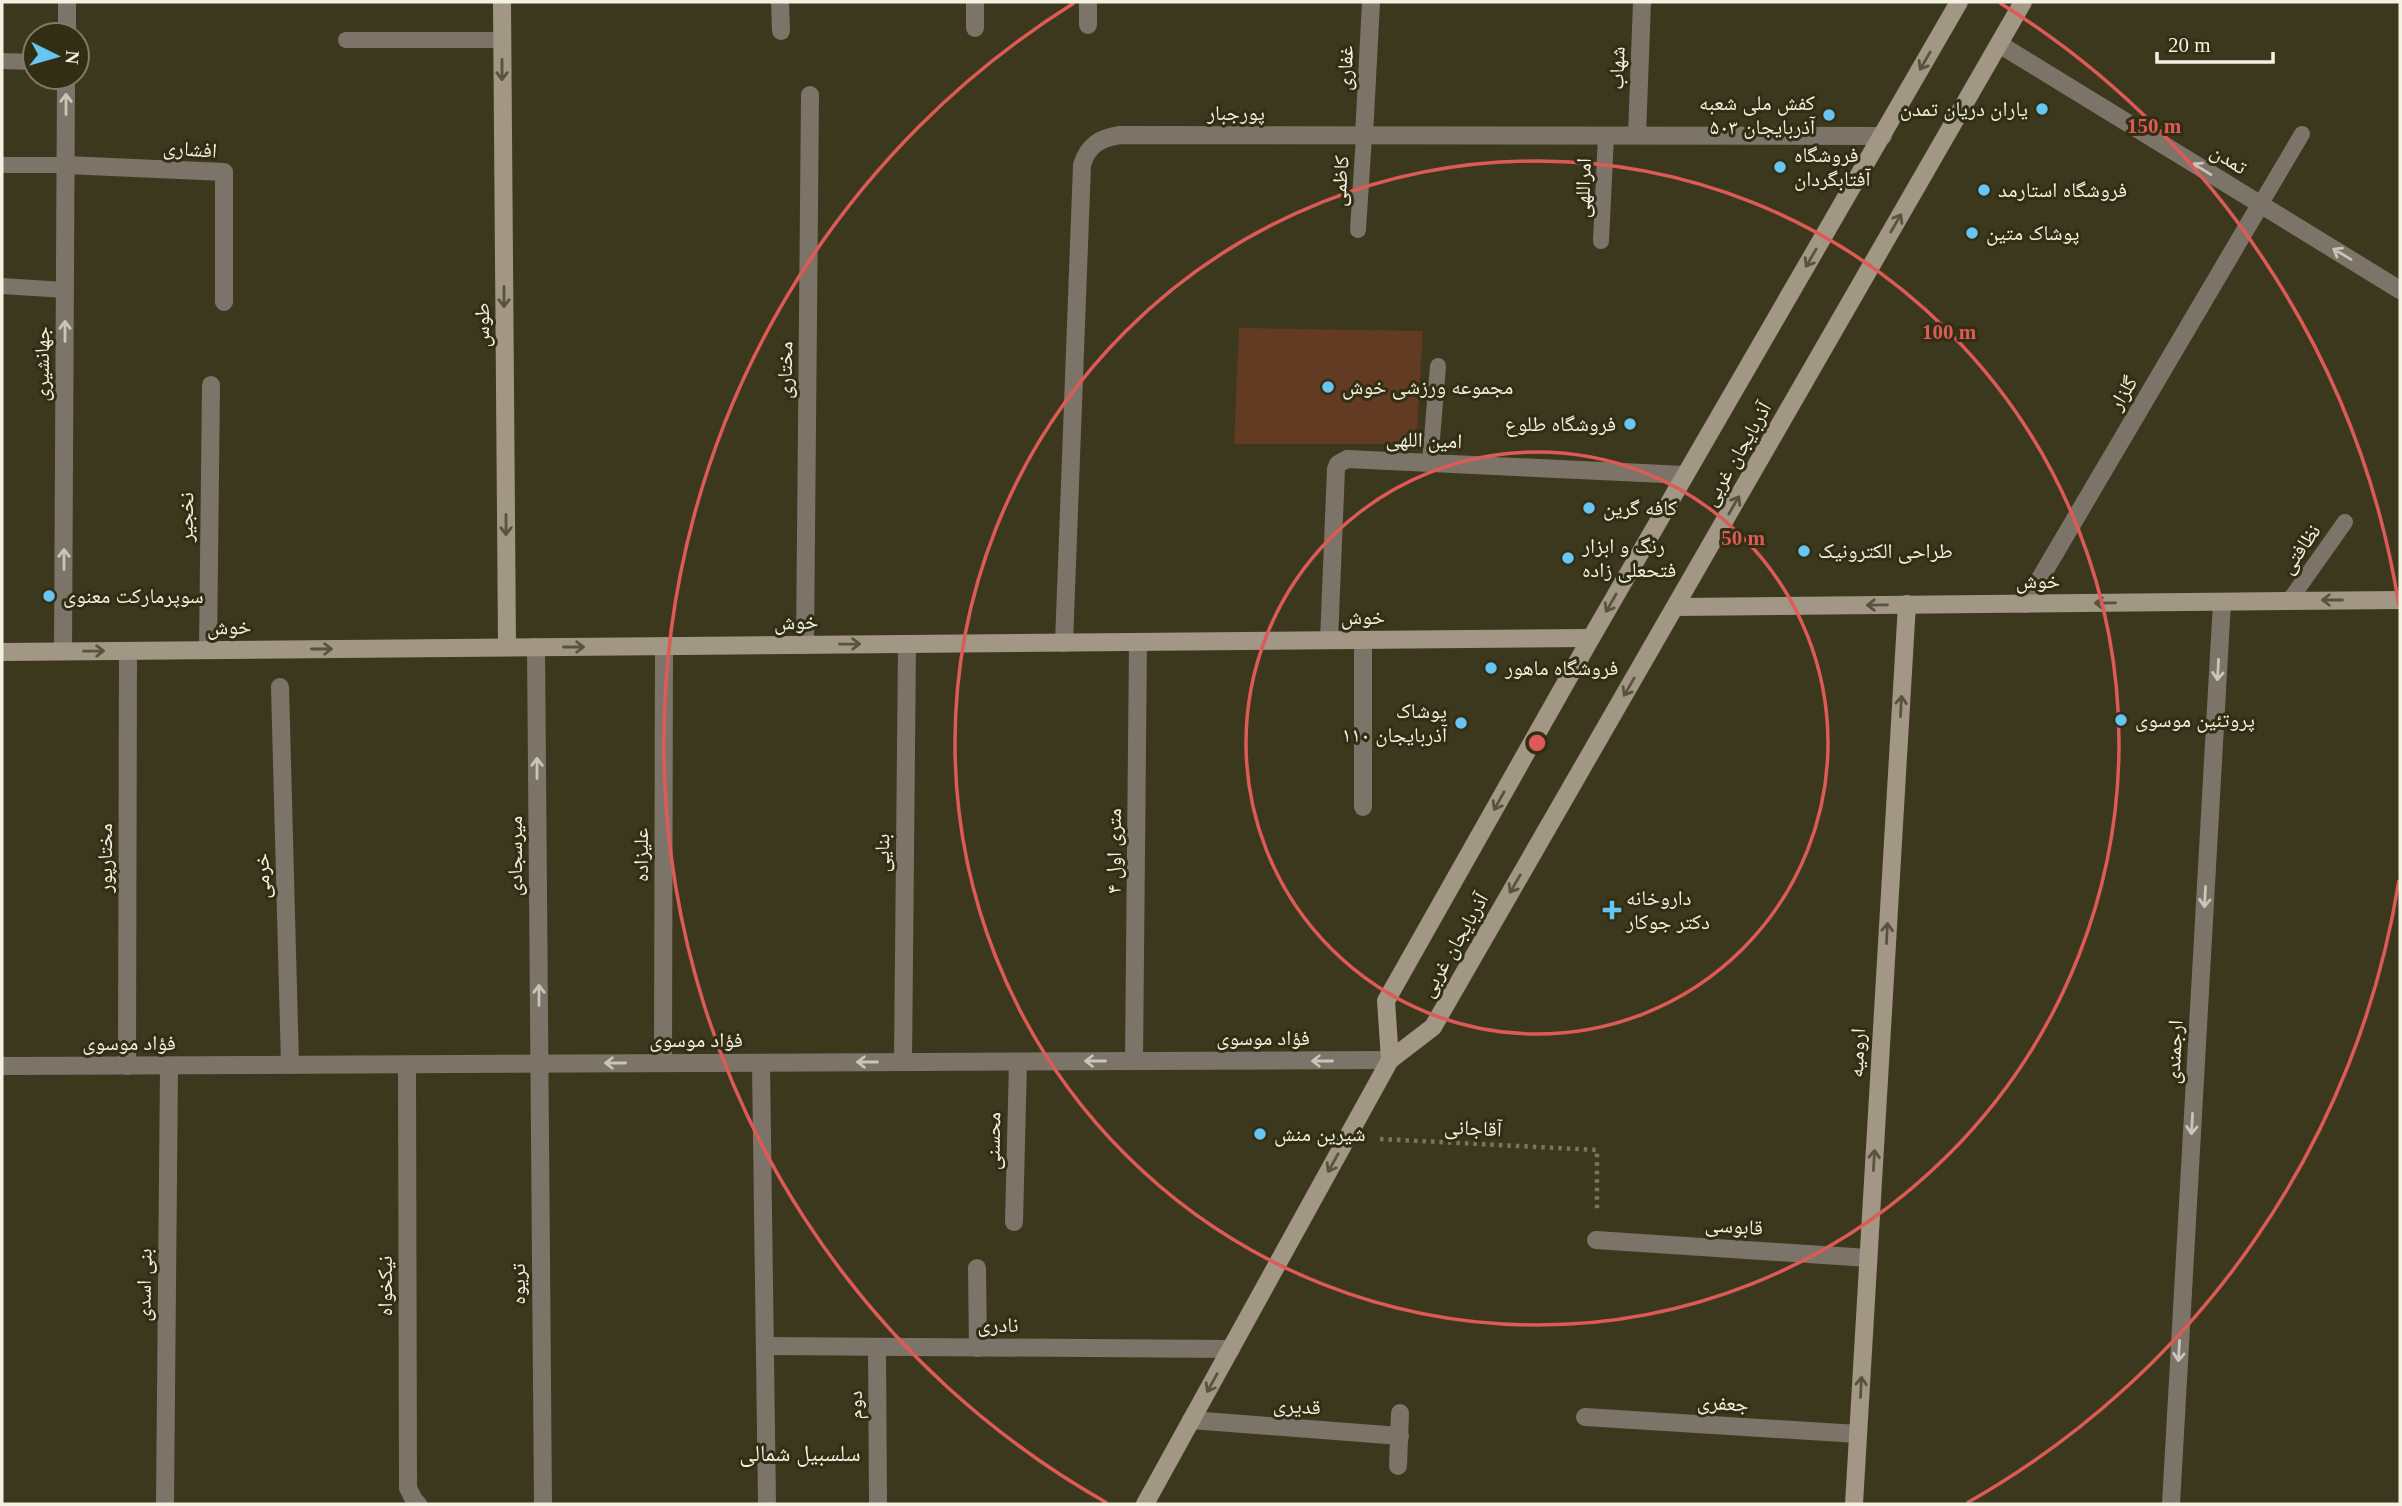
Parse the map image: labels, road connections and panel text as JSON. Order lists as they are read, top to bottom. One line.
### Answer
{"streets":{"main road":["طوس","آذربایجان غربی","خوش","ارومیه"],"street":["غفاری","شهاب","پورجبار","افشاری","تمدن","جهانشیری","مختاری","گلزار","امین اللهی","نخجیر","۴ متری اول","بنایی","علیزاده","میرسجادی","مختارپور","خرمی","فؤاد موسوی","ارجمندی","محسنی","قابوسی","تریوه","بنی اسدی","نیکخواه","نادری","جعفری","دوم","قدیری"],"lane":["کاظمی","امراللهی","نظافتی"],"path":["آقاجانی"]},"crossings":[["غفاری","پورجبار"],["غفاری","کاظمی"],["شهاب","پورجبار"],["پورجبار","کاظمی"],["پورجبار","امراللهی"],["پورجبار","آذربایجان غربی"],["پورجبار","خوش"],["افشاری","جهانشیری"],["تمدن","گلزار"],["تمدن","آذربایجان غربی"],["طوس","خوش"],["جهانشیری","خوش"],["مختاری","خوش"],["گلزار","خوش"],["امین اللهی","آذربایجان غربی"],["امین اللهی","خوش"],["آذربایجان غربی","خوش"],["آذربایجان غربی","فؤاد موسوی"],["آذربایجان غربی","آقاجانی"],["آذربایجان غربی","نادری"],["آذربایجان غربی","قدیری"],["نخجیر","خوش"],["نظافتی","خوش"],["خوش","۴ متری اول"],["خوش","بنایی"],["خوش","علیزاده"],["خوش","میرسجادی"],["خوش","مختارپور"],["خوش","ارجمندی"],["خوش","ارومیه"],["۴ متری اول","فؤاد موسوی"],["بنایی","فؤاد موسوی"],["علیزاده","فؤاد موسوی"],["میرسجادی","فؤاد موسوی"],["میرسجادی","تریوه"],["مختارپور","فؤاد موسوی"],["خرمی","فؤاد موسوی"],["فؤاد موسوی","محسنی"],["فؤاد موسوی","تریوه"],["فؤاد موسوی","بنی اسدی"],["فؤاد موسوی","نیکخواه"],["ارومیه","قابوسی"],["ارومیه","جعفری"],["آقاجانی","قابوسی"],["نادری","دوم"]],"one_way":["تمدن","طوس","جهانشیری","میرسجادی","فؤاد موسوی","ارجمندی","ارومیه"],"districts":["سلسبیل شمالی"],"places":{"other":["یاران دریان تمدن","کفش ملی شعبه ۵۰۳ آذربایجان","فروشگاه آفتابگردان","فروشگاه استارمد","پوشاک متین","مجموعه ورزشی خوش","فروشگاه طلوع","کافه گرین","طراحی الکترونیک","رنگ و ابزار فتحعلی زاده","سوپرمارکت معنوی","فروشگاه ماهور","پروتئین موسوی","پوشاک آذربایجان ۱۱۰","شیرین منش"],"health":["داروخانه دکتر جوکار"]},"scale_bar":"20 m","north":"right","rings":["150 m","100 m","50 m"]}
